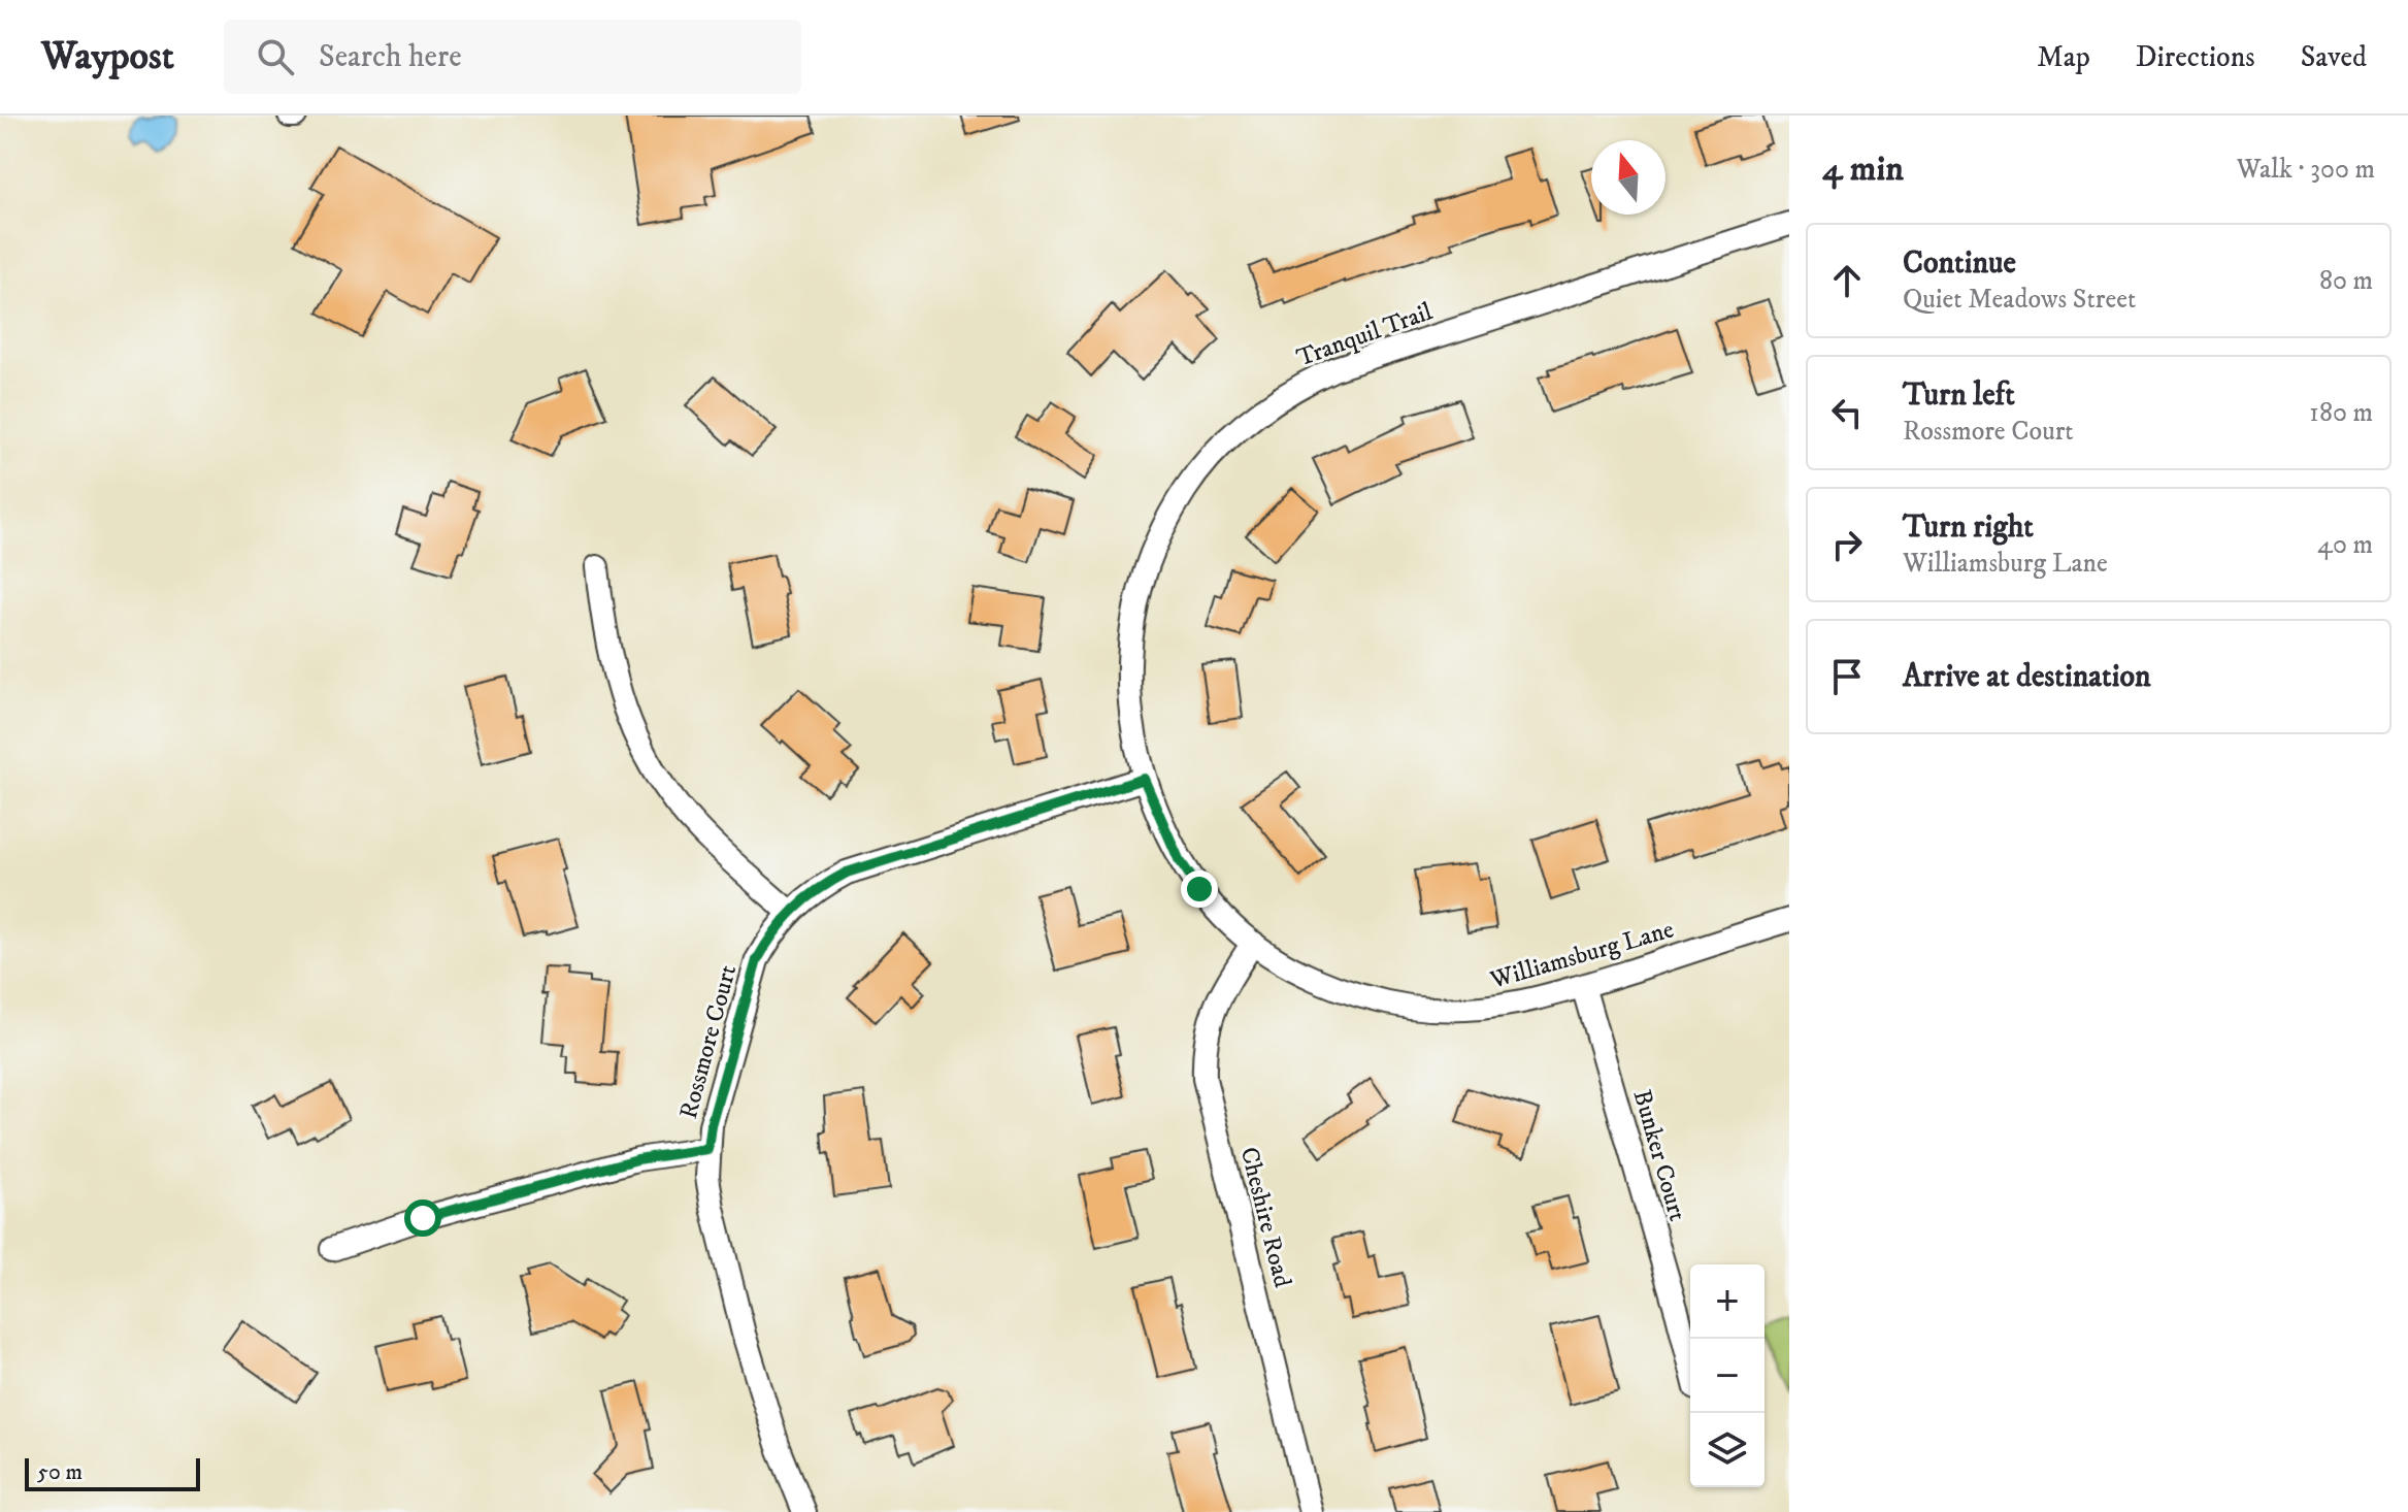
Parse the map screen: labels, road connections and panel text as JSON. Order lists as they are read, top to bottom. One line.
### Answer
{"streets":{"street":["Tranquil Trail","Williamsburg Lane","Rossmore Court","Bunker Court","Cheshire Road"]},"crossings":[["Tranquil Trail","Williamsburg Lane"],["Tranquil Trail","Rossmore Court"],["Williamsburg Lane","Rossmore Court"],["Williamsburg Lane","Bunker Court"],["Williamsburg Lane","Cheshire Road"]],"scale_bar":"50 m","north":"top","page":{"header":"Waypost","search":"Search here","nav":["Map","Directions","Saved"],"heading":["4 min","Walk · 300 m"],"list":[["Continue","Quiet Meadows Street","80 m"],["Turn left","Rossmore Court","180 m"],["Turn right","Williamsburg Lane","40 m"],"Arrive at destination"],"map_buttons":["+","−"],"scale":"50 m"}}
